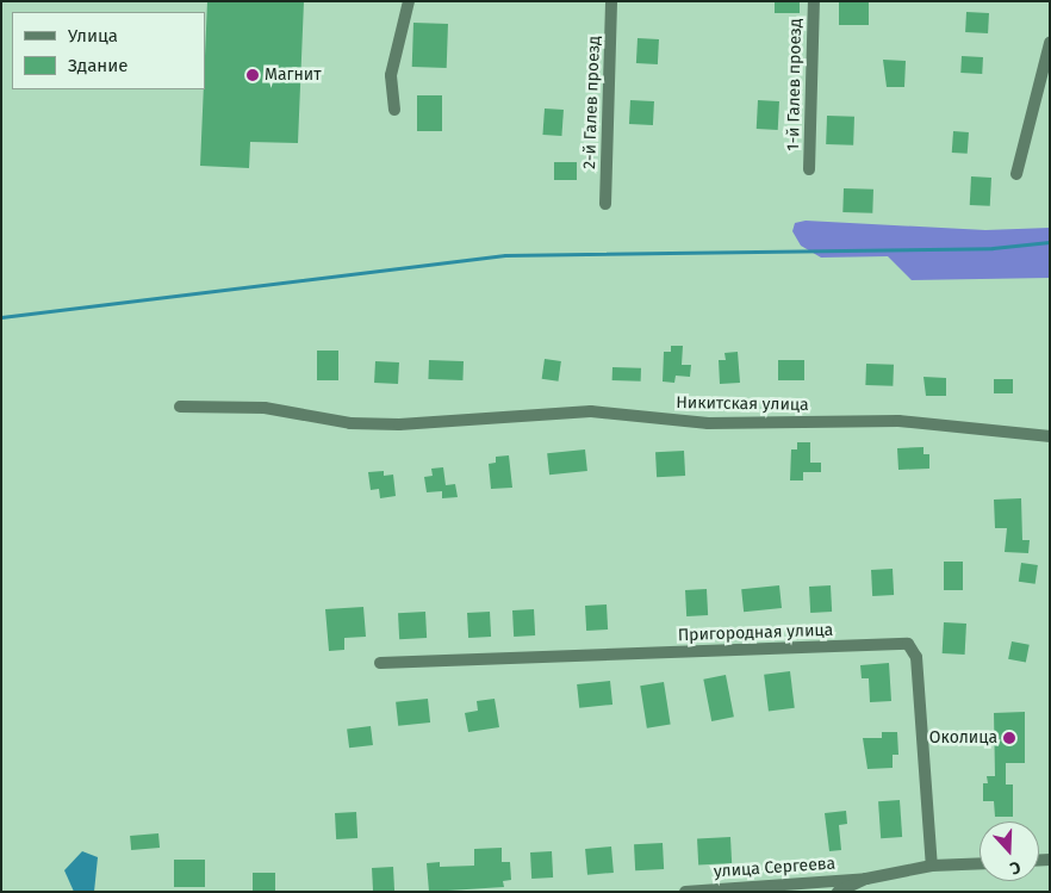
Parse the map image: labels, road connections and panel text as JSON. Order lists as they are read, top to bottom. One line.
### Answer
{"streets":{"street":["1-й Галев проезд","2-й Галев проезд","Никитская улица","Пригородная улица","улица Сергеева"]},"places":["Магнит","Околица"],"legend":["Улица","Здание"],"north":"bottom"}
